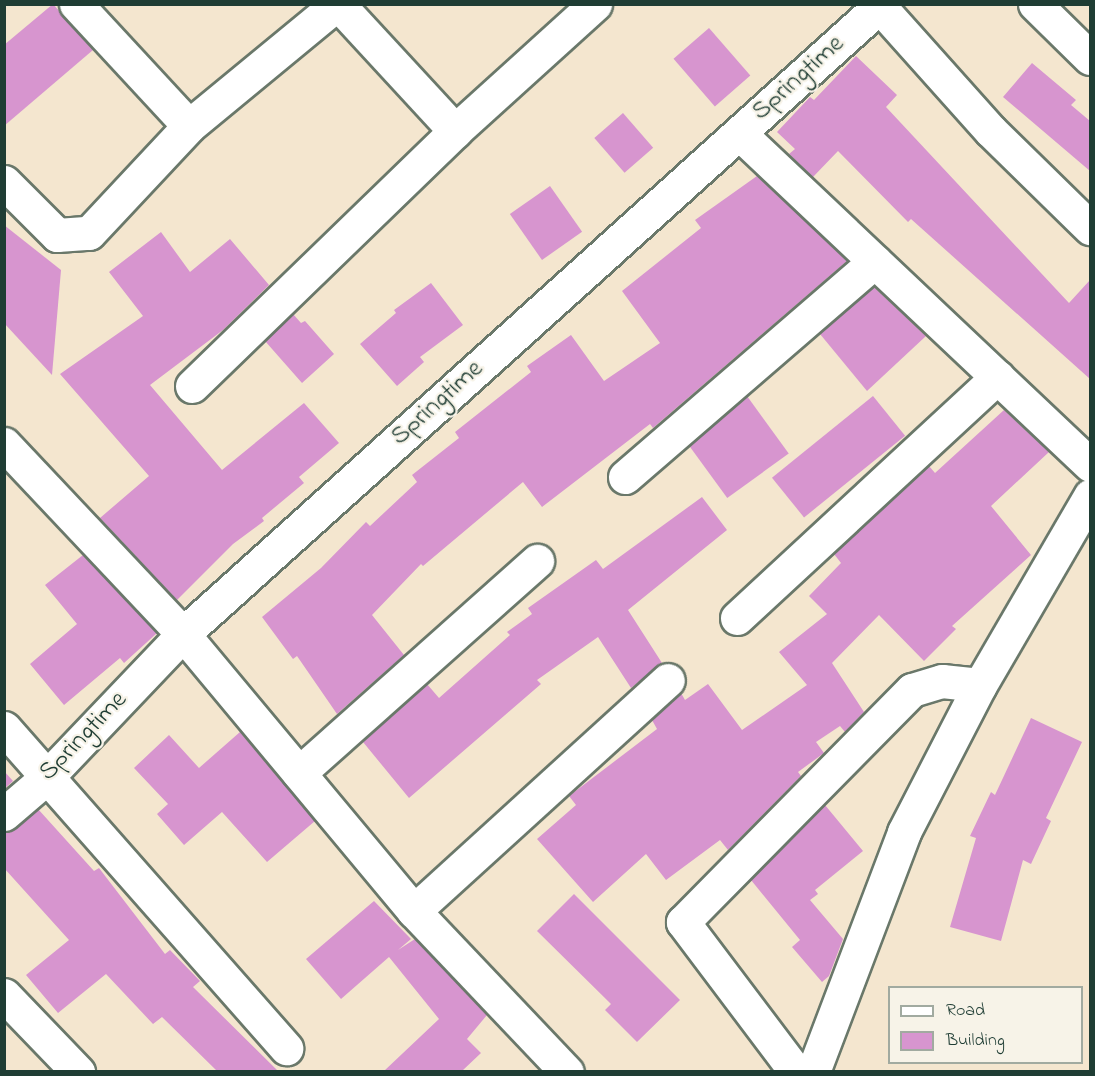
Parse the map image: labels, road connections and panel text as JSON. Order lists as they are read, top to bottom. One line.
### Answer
{"streets":{"street":["Springtime"]},"legend":["Road","Building"]}
